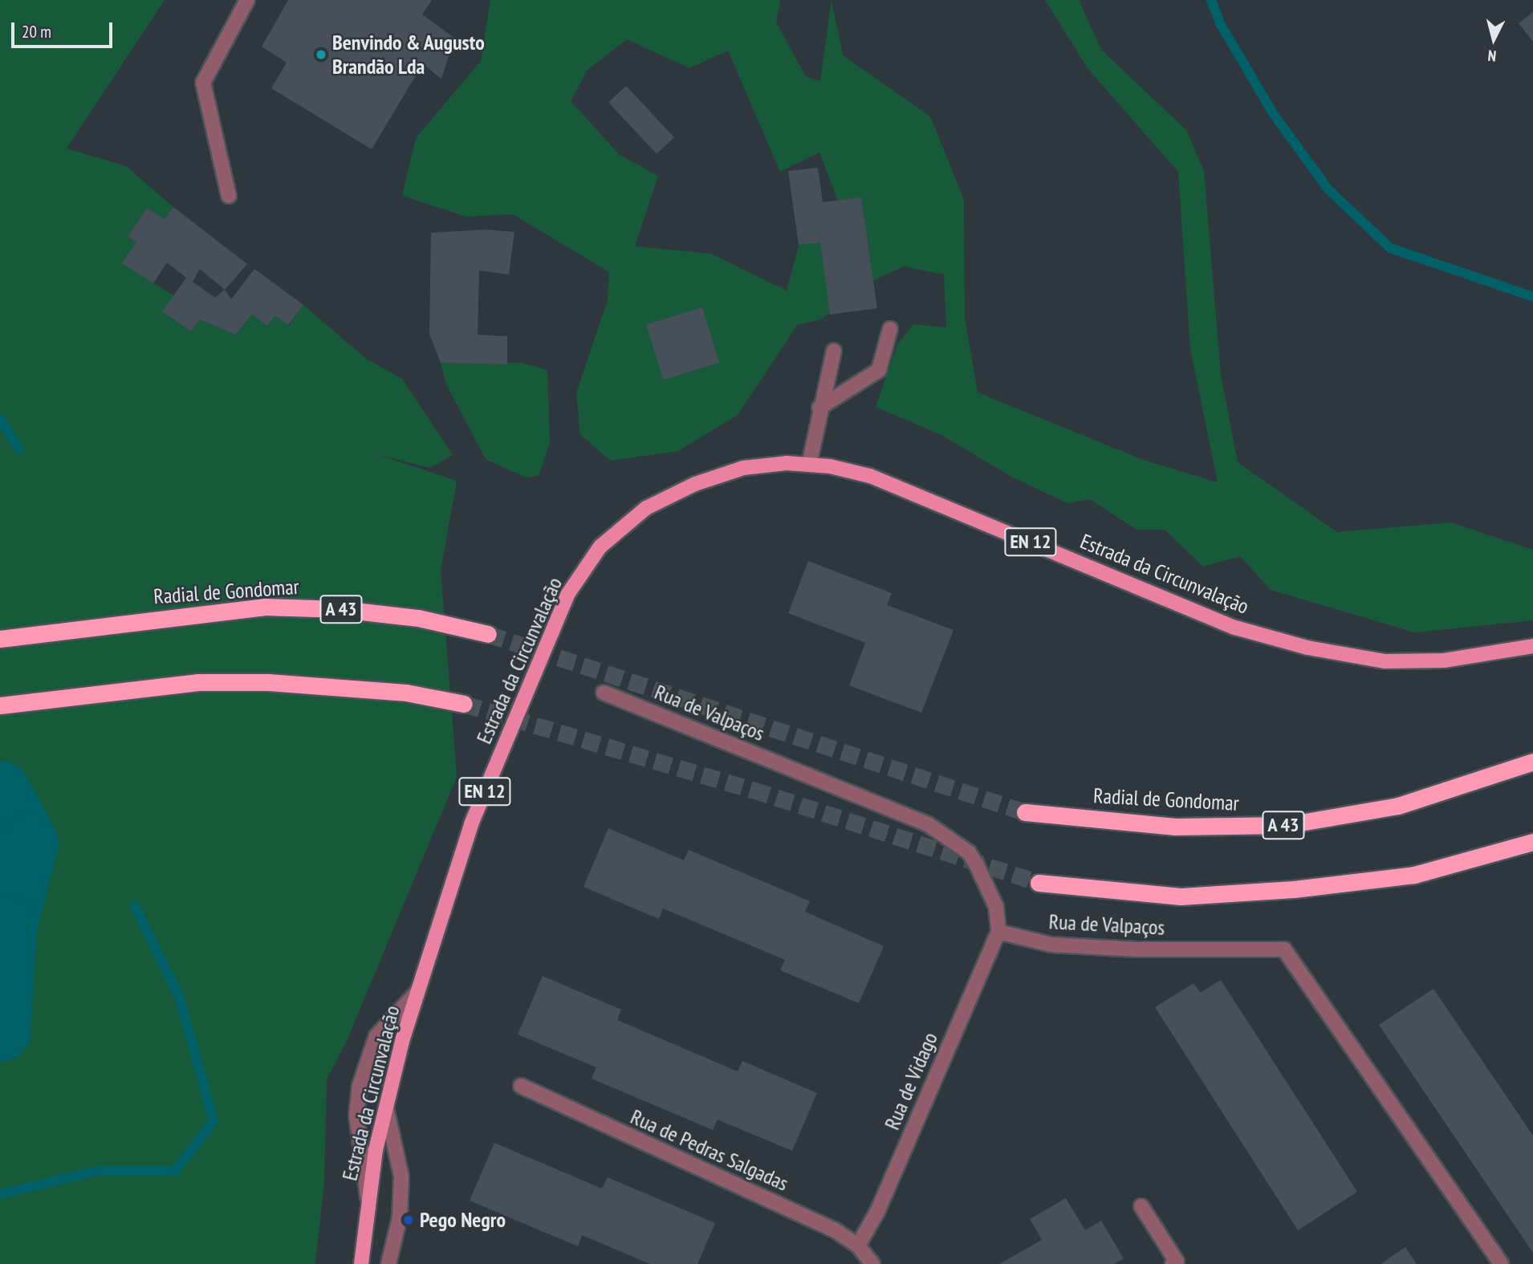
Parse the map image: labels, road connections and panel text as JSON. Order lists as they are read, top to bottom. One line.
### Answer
{"streets":{"highway":["Radial de Gondomar","A 43"],"main road":["EN 12","Estrada da Circunvalação"],"street":["Rua de Valpaços","Rua de Vidago","Rua de Pedras Salgadas"]},"crossings":[["Rua de Valpaços","Rua de Vidago"],["Rua de Vidago","Rua de Pedras Salgadas"]],"places":["Benvindo & Augusto Brandão Lda","Pego Negro"],"scale_bar":"20 m","north":"bottom"}
